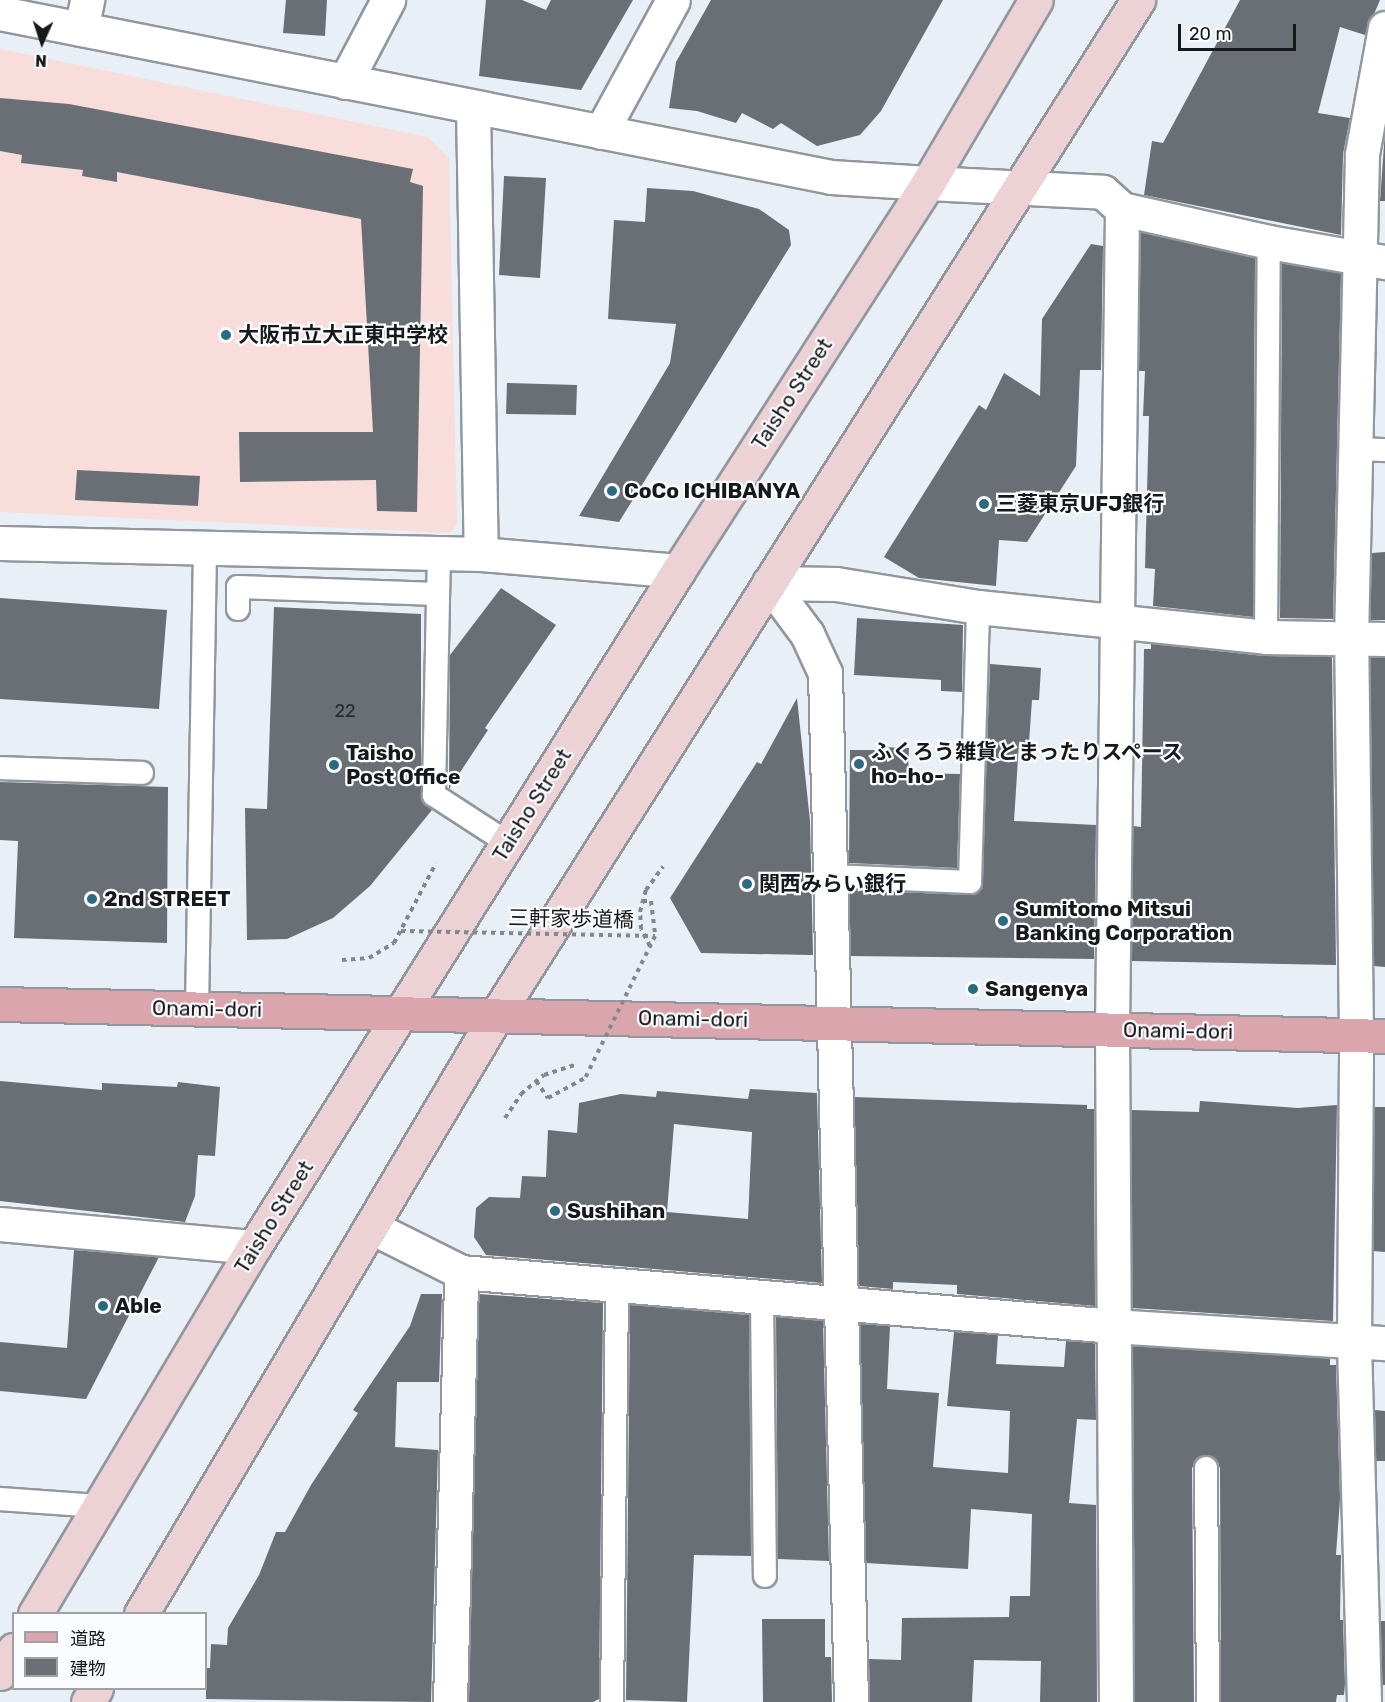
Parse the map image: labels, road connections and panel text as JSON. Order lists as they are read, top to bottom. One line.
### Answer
{"streets":{"main road":["Taisho Street","Onami-dori"],"path":["三軒家歩道橋"]},"crossings":[["Taisho Street","Onami-dori"]],"places":["大阪市立大正東中学校","CoCo ICHIBANYA","三菱東京UFJ銀行","ふくろう雑貨とまったりスペース ho-ho-","Taisho Post Office","関西みらい銀行","2nd STREET","Sumitomo Mitsui Banking Corporation","Sangenya","Sushihan","Able"],"house_numbers":["22"],"legend":["道路","建物"],"scale_bar":"20 m","north":"bottom"}
